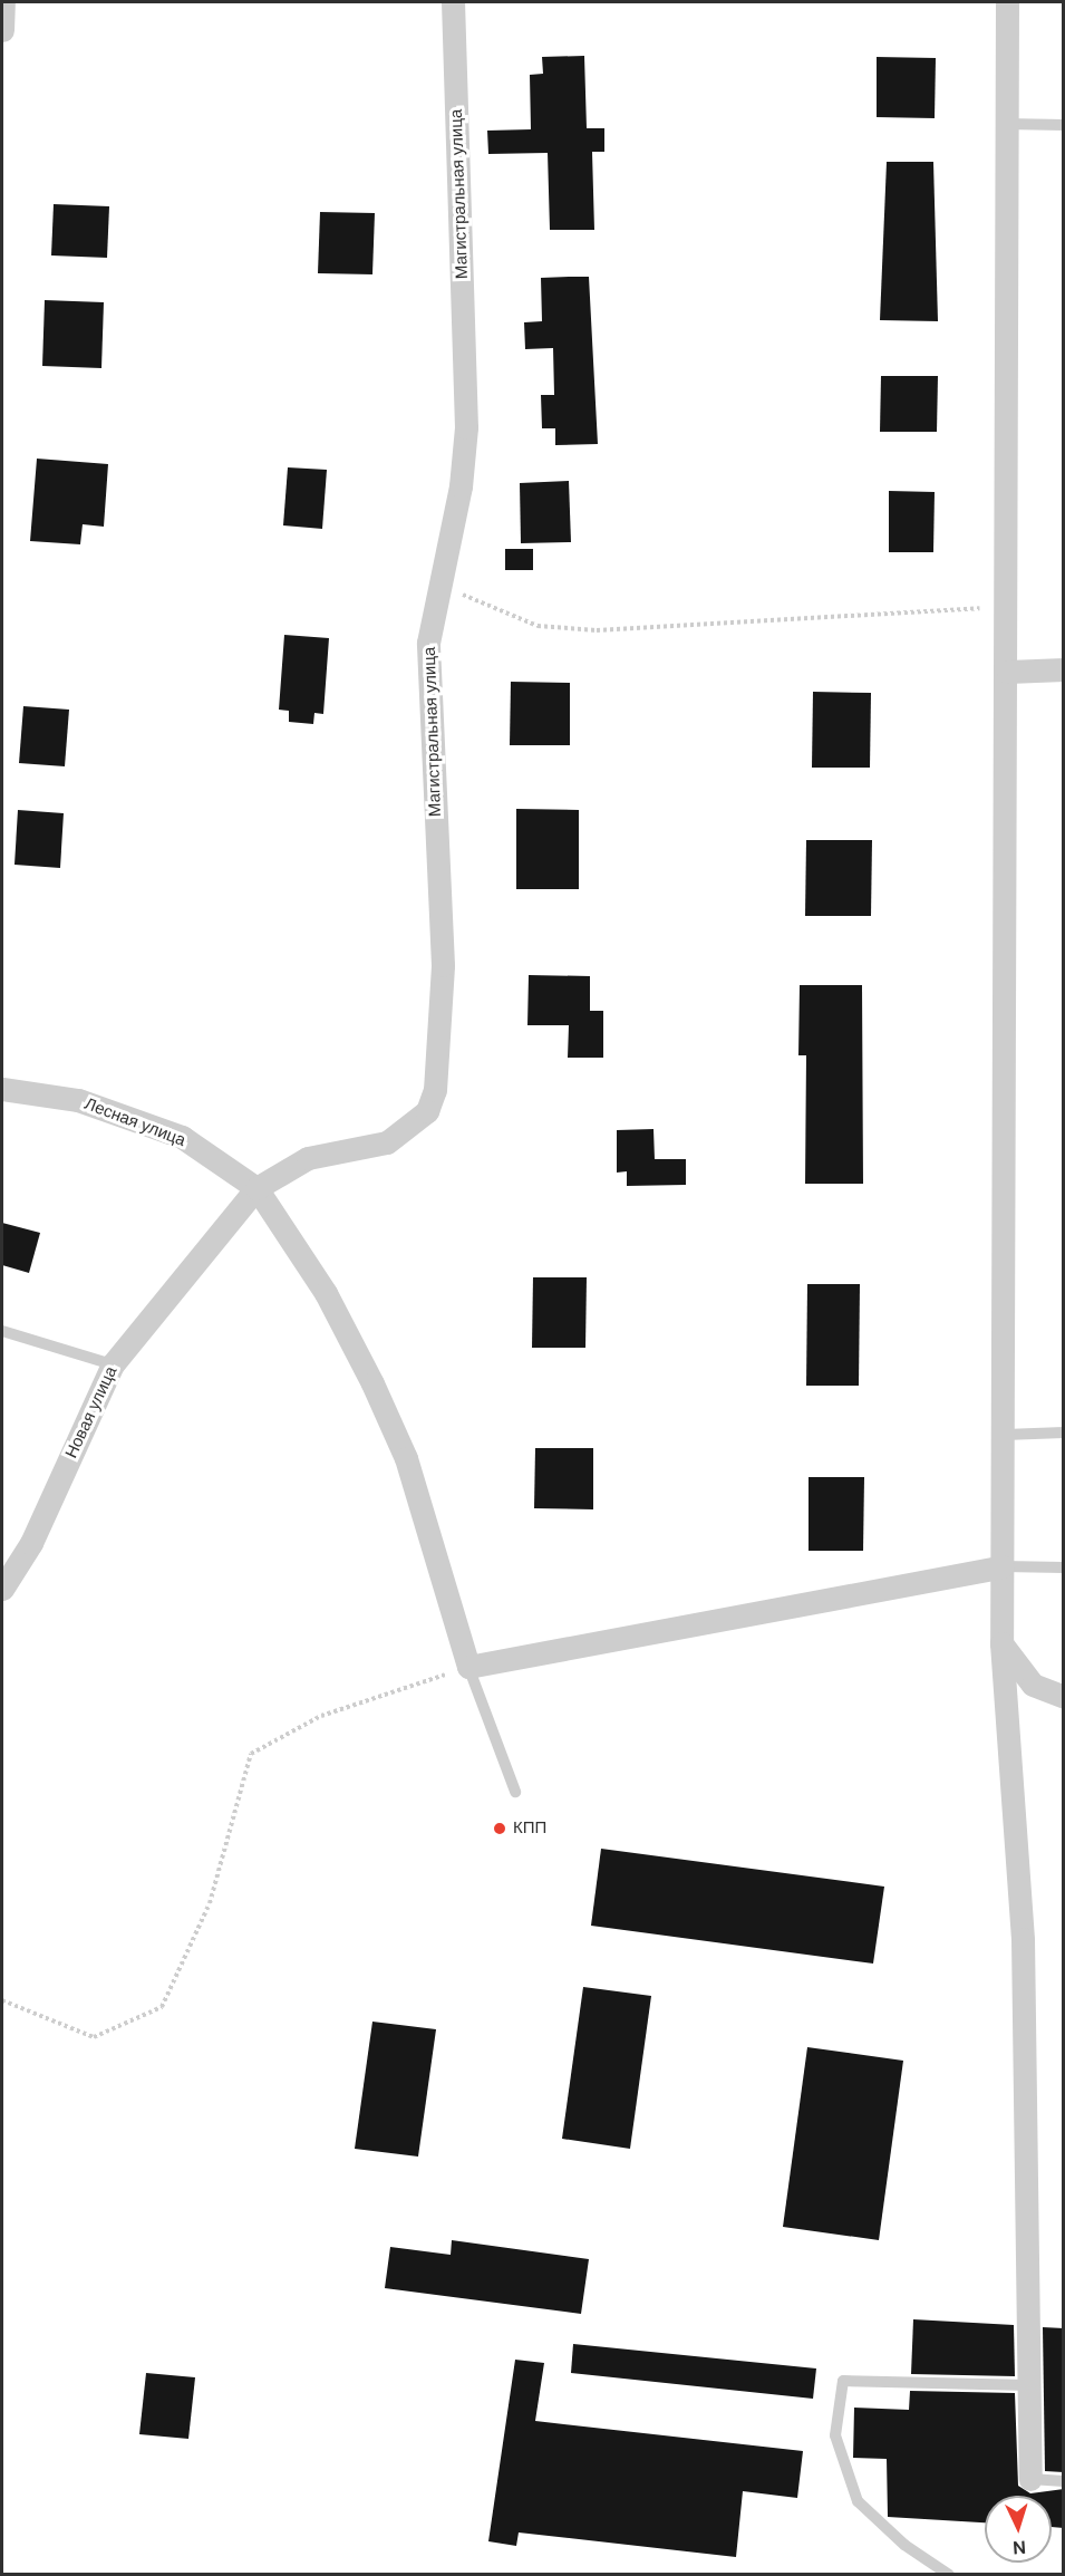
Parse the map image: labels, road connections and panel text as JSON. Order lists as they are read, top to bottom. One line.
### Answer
{"streets":{"street":["Магистральная улица","Лесная улица","Новая улица"]},"crossings":[["Магистральная улица","Лесная улица"],["Магистральная улица","Новая улица"],["Лесная улица","Новая улица"]],"places":["КПП"],"north":"bottom"}
